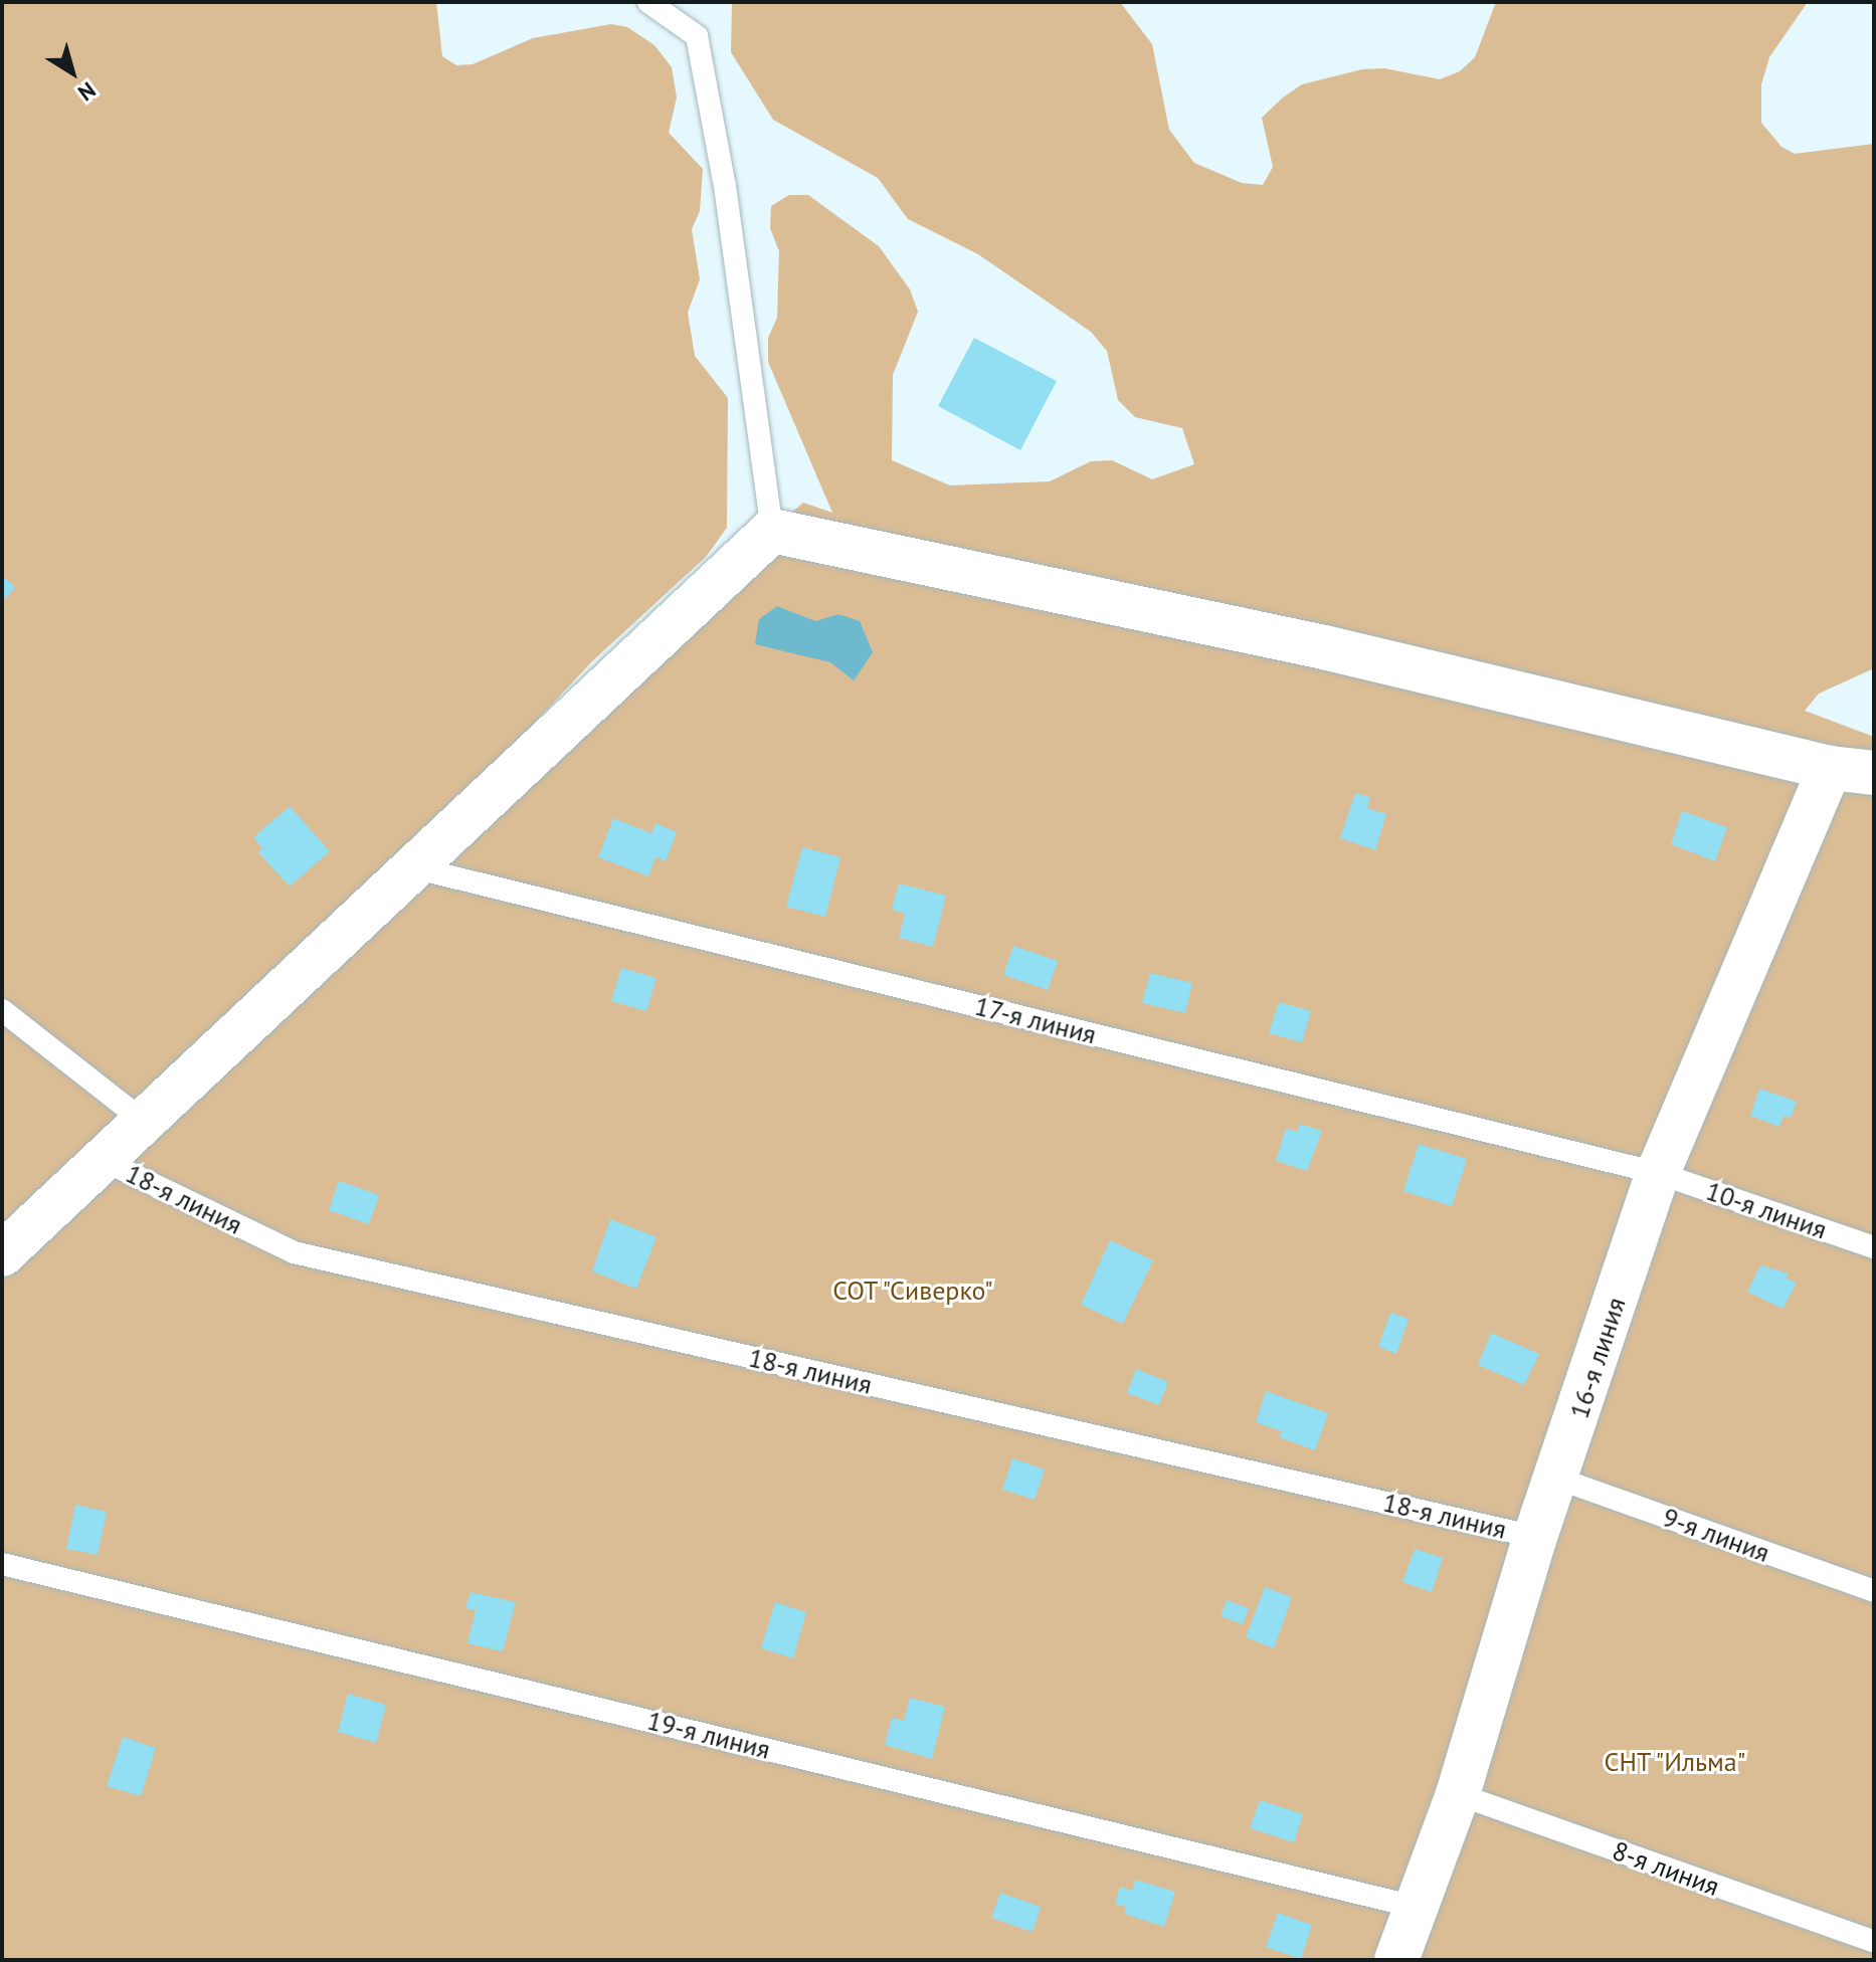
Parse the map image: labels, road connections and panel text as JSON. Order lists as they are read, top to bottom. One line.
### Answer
{"streets":{"street":["16-я линия"],"lane":["17-я линия","18-я линия","10-я линия","9-я линия","19-я линия","8-я линия"]},"crossings":[["17-я линия","10-я линия"],["17-я линия","16-я линия"],["18-я линия","16-я линия"],["10-я линия","16-я линия"],["16-я линия","9-я линия"],["16-я линия","19-я линия"],["16-я линия","8-я линия"]],"parks":["СОТ \"Сиверко\"","СНТ \"Ильма\""],"north":"bottom right"}
